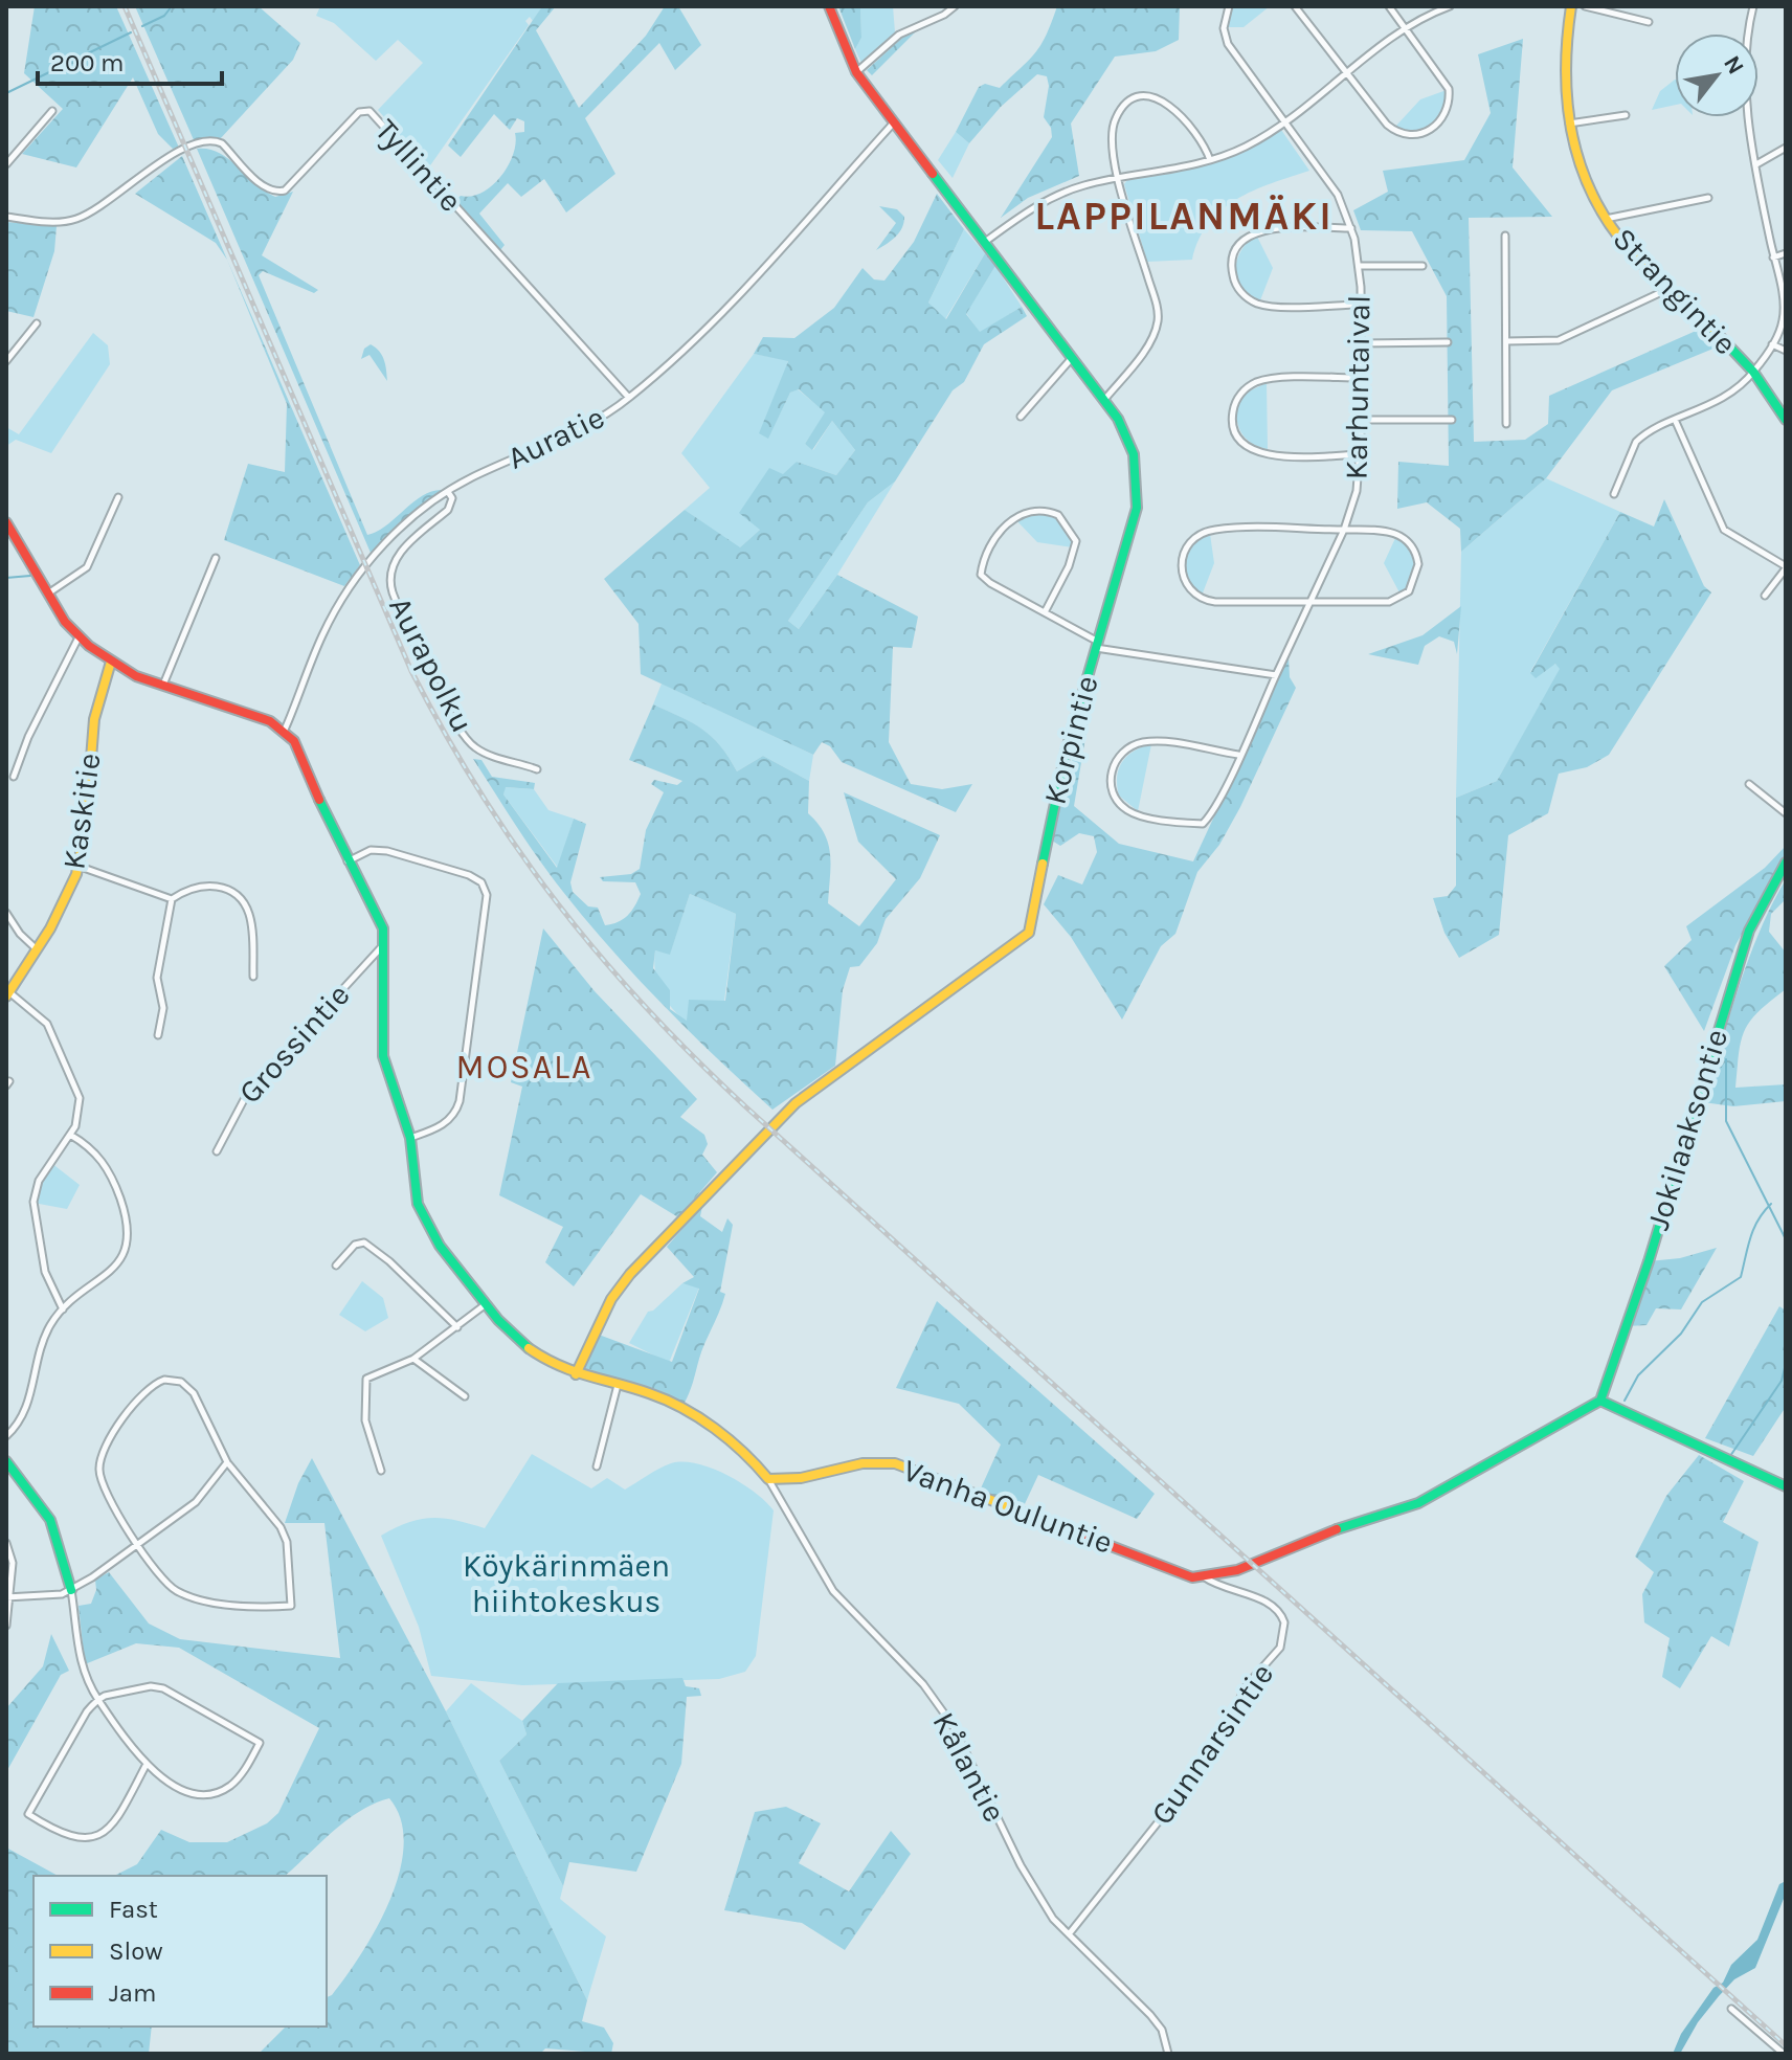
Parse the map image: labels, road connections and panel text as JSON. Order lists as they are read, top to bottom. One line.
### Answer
{"streets":{"street":["Tyllintie","Strangintie","Karhuntaival","Auratie","Aurapolku","Korpintie","Kaskitie","Grossintie","Jokilaaksontie","Vanha Ouluntie","Gunnarsintie","Kålantie"]},"crossings":[["Tyllintie","Auratie"],["Auratie","Aurapolku"],["Auratie","Korpintie"],["Jokilaaksontie","Vanha Ouluntie"],["Vanha Ouluntie","Gunnarsintie"],["Vanha Ouluntie","Kålantie"],["Gunnarsintie","Kålantie"]],"districts":["LAPPILANMÄKI","MOSALA"],"parks":["Köykärinmäen hiihtokeskus"],"legend":["Fast","Slow","Jam"],"scale_bar":"200 m","north":"top right"}
